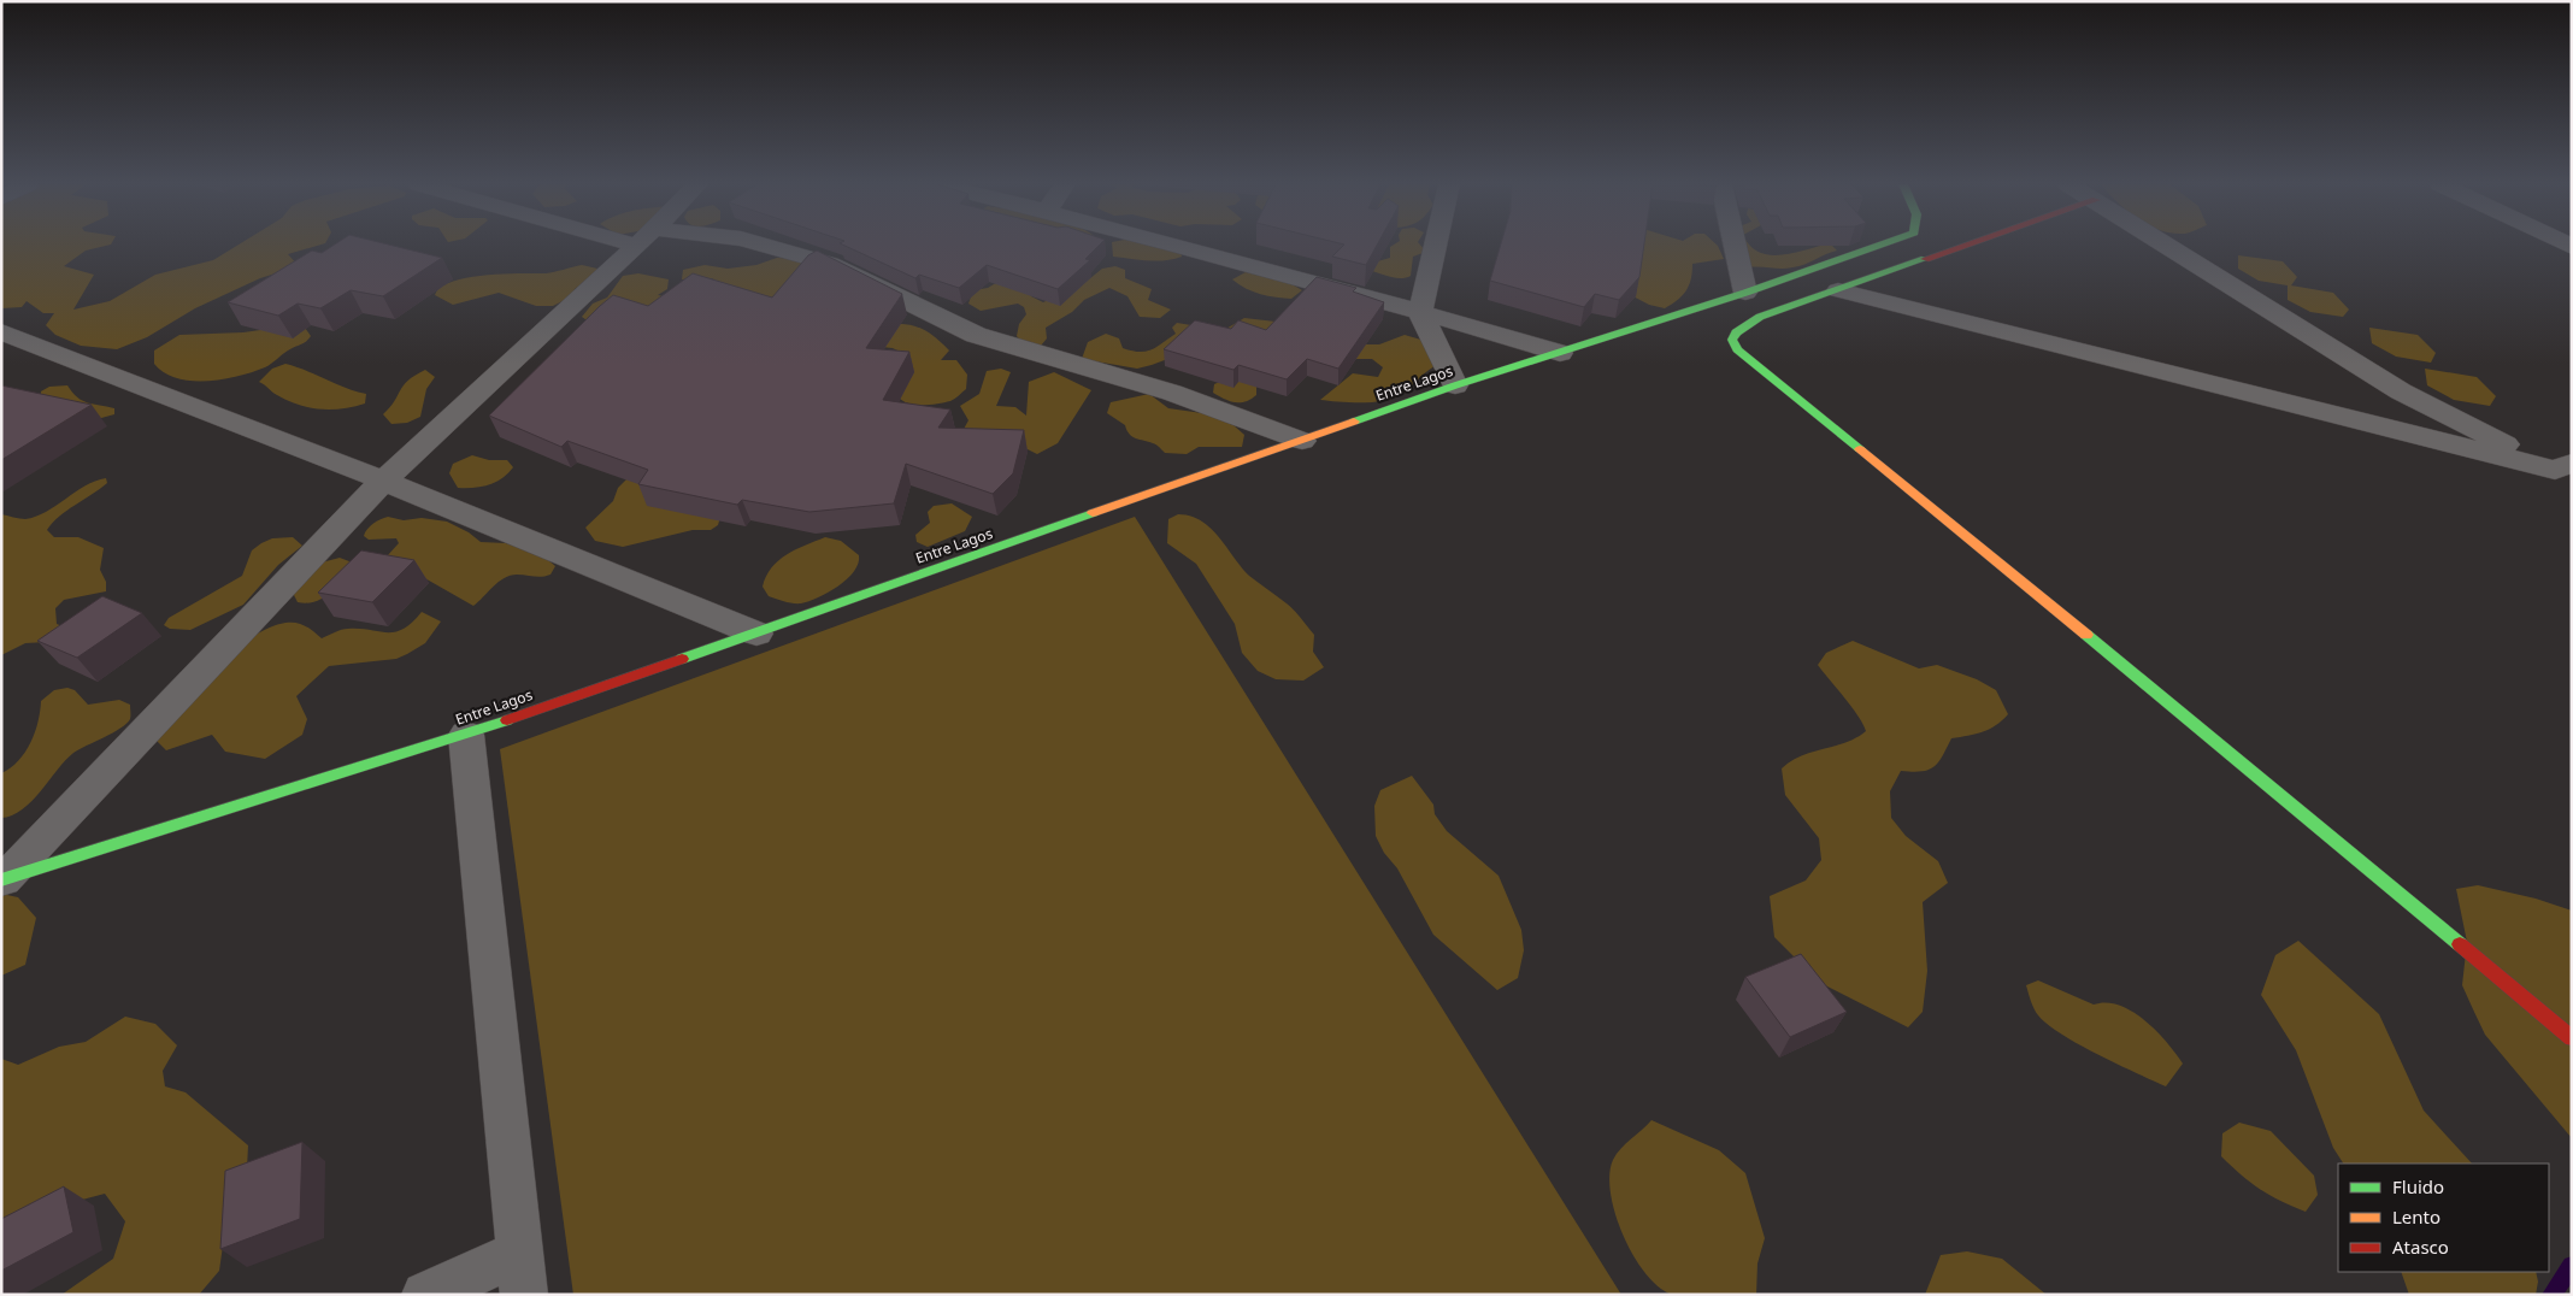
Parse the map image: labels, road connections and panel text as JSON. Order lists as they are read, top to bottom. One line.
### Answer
{"streets":{"street":["Entre Lagos"]},"legend":["Fluido","Lento","Atasco"]}
